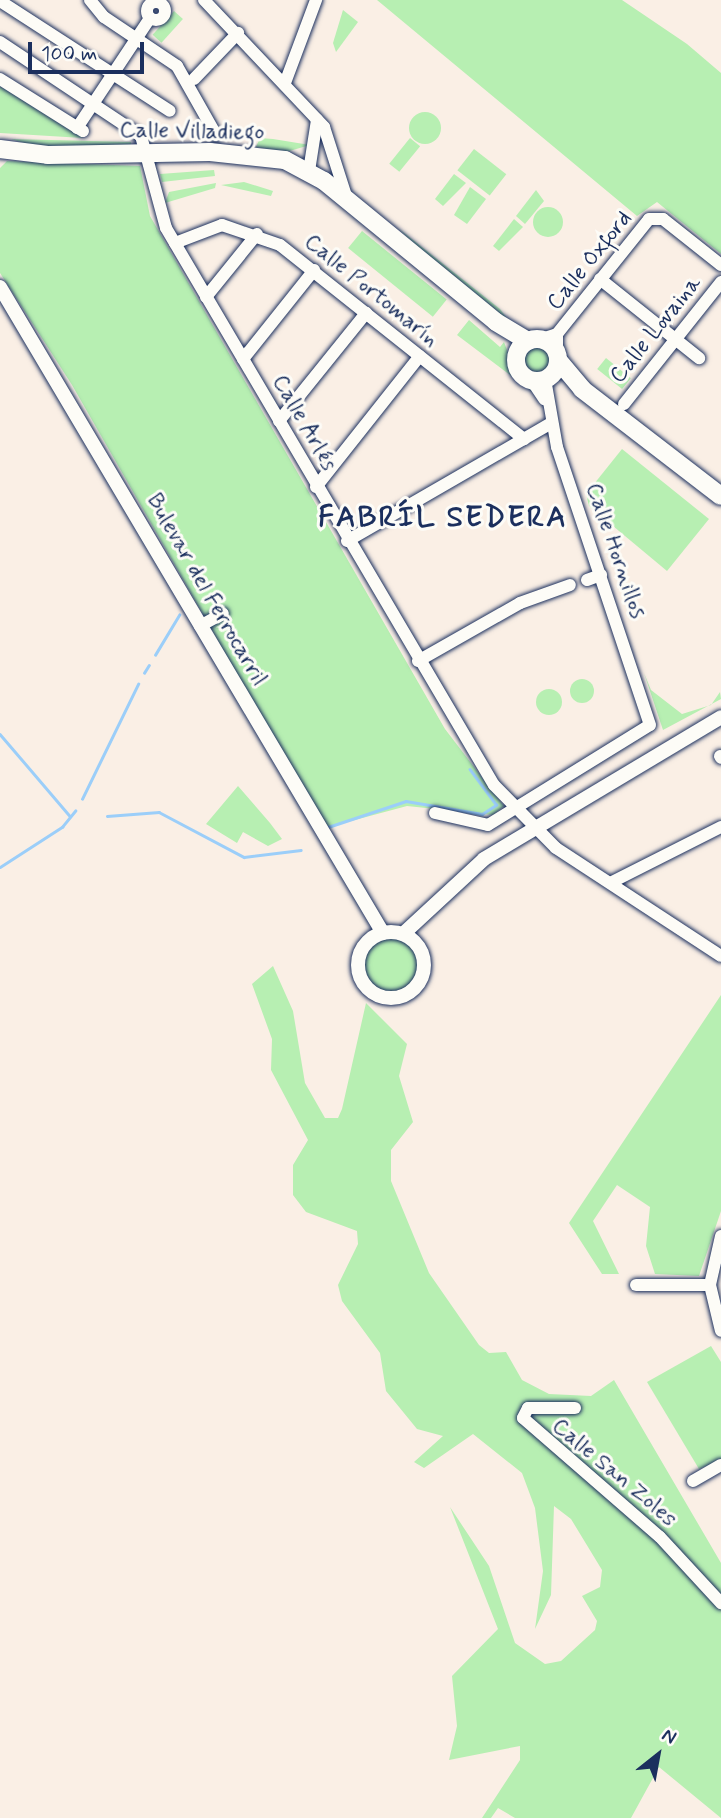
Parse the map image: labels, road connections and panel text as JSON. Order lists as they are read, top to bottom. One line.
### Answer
{"streets":{"highway":["Calle Villadiego"],"main road":["Bulevar del Ferrocarril"],"street":["Calle Oxford","Calle Portomarín","Calle Lovaina","Calle Arlés","Calle Hornillos","Calle San Zoles"]},"crossings":[["Calle Villadiego","Calle Oxford"],["Calle Villadiego","Calle Arlés"],["Calle Villadiego","Calle Hornillos"],["Calle Portomarín","Calle Arlés"],["Calle Arlés","Calle Hornillos"]],"districts":["FABRÍL SEDERA"],"scale_bar":"100 m","north":"top right"}
